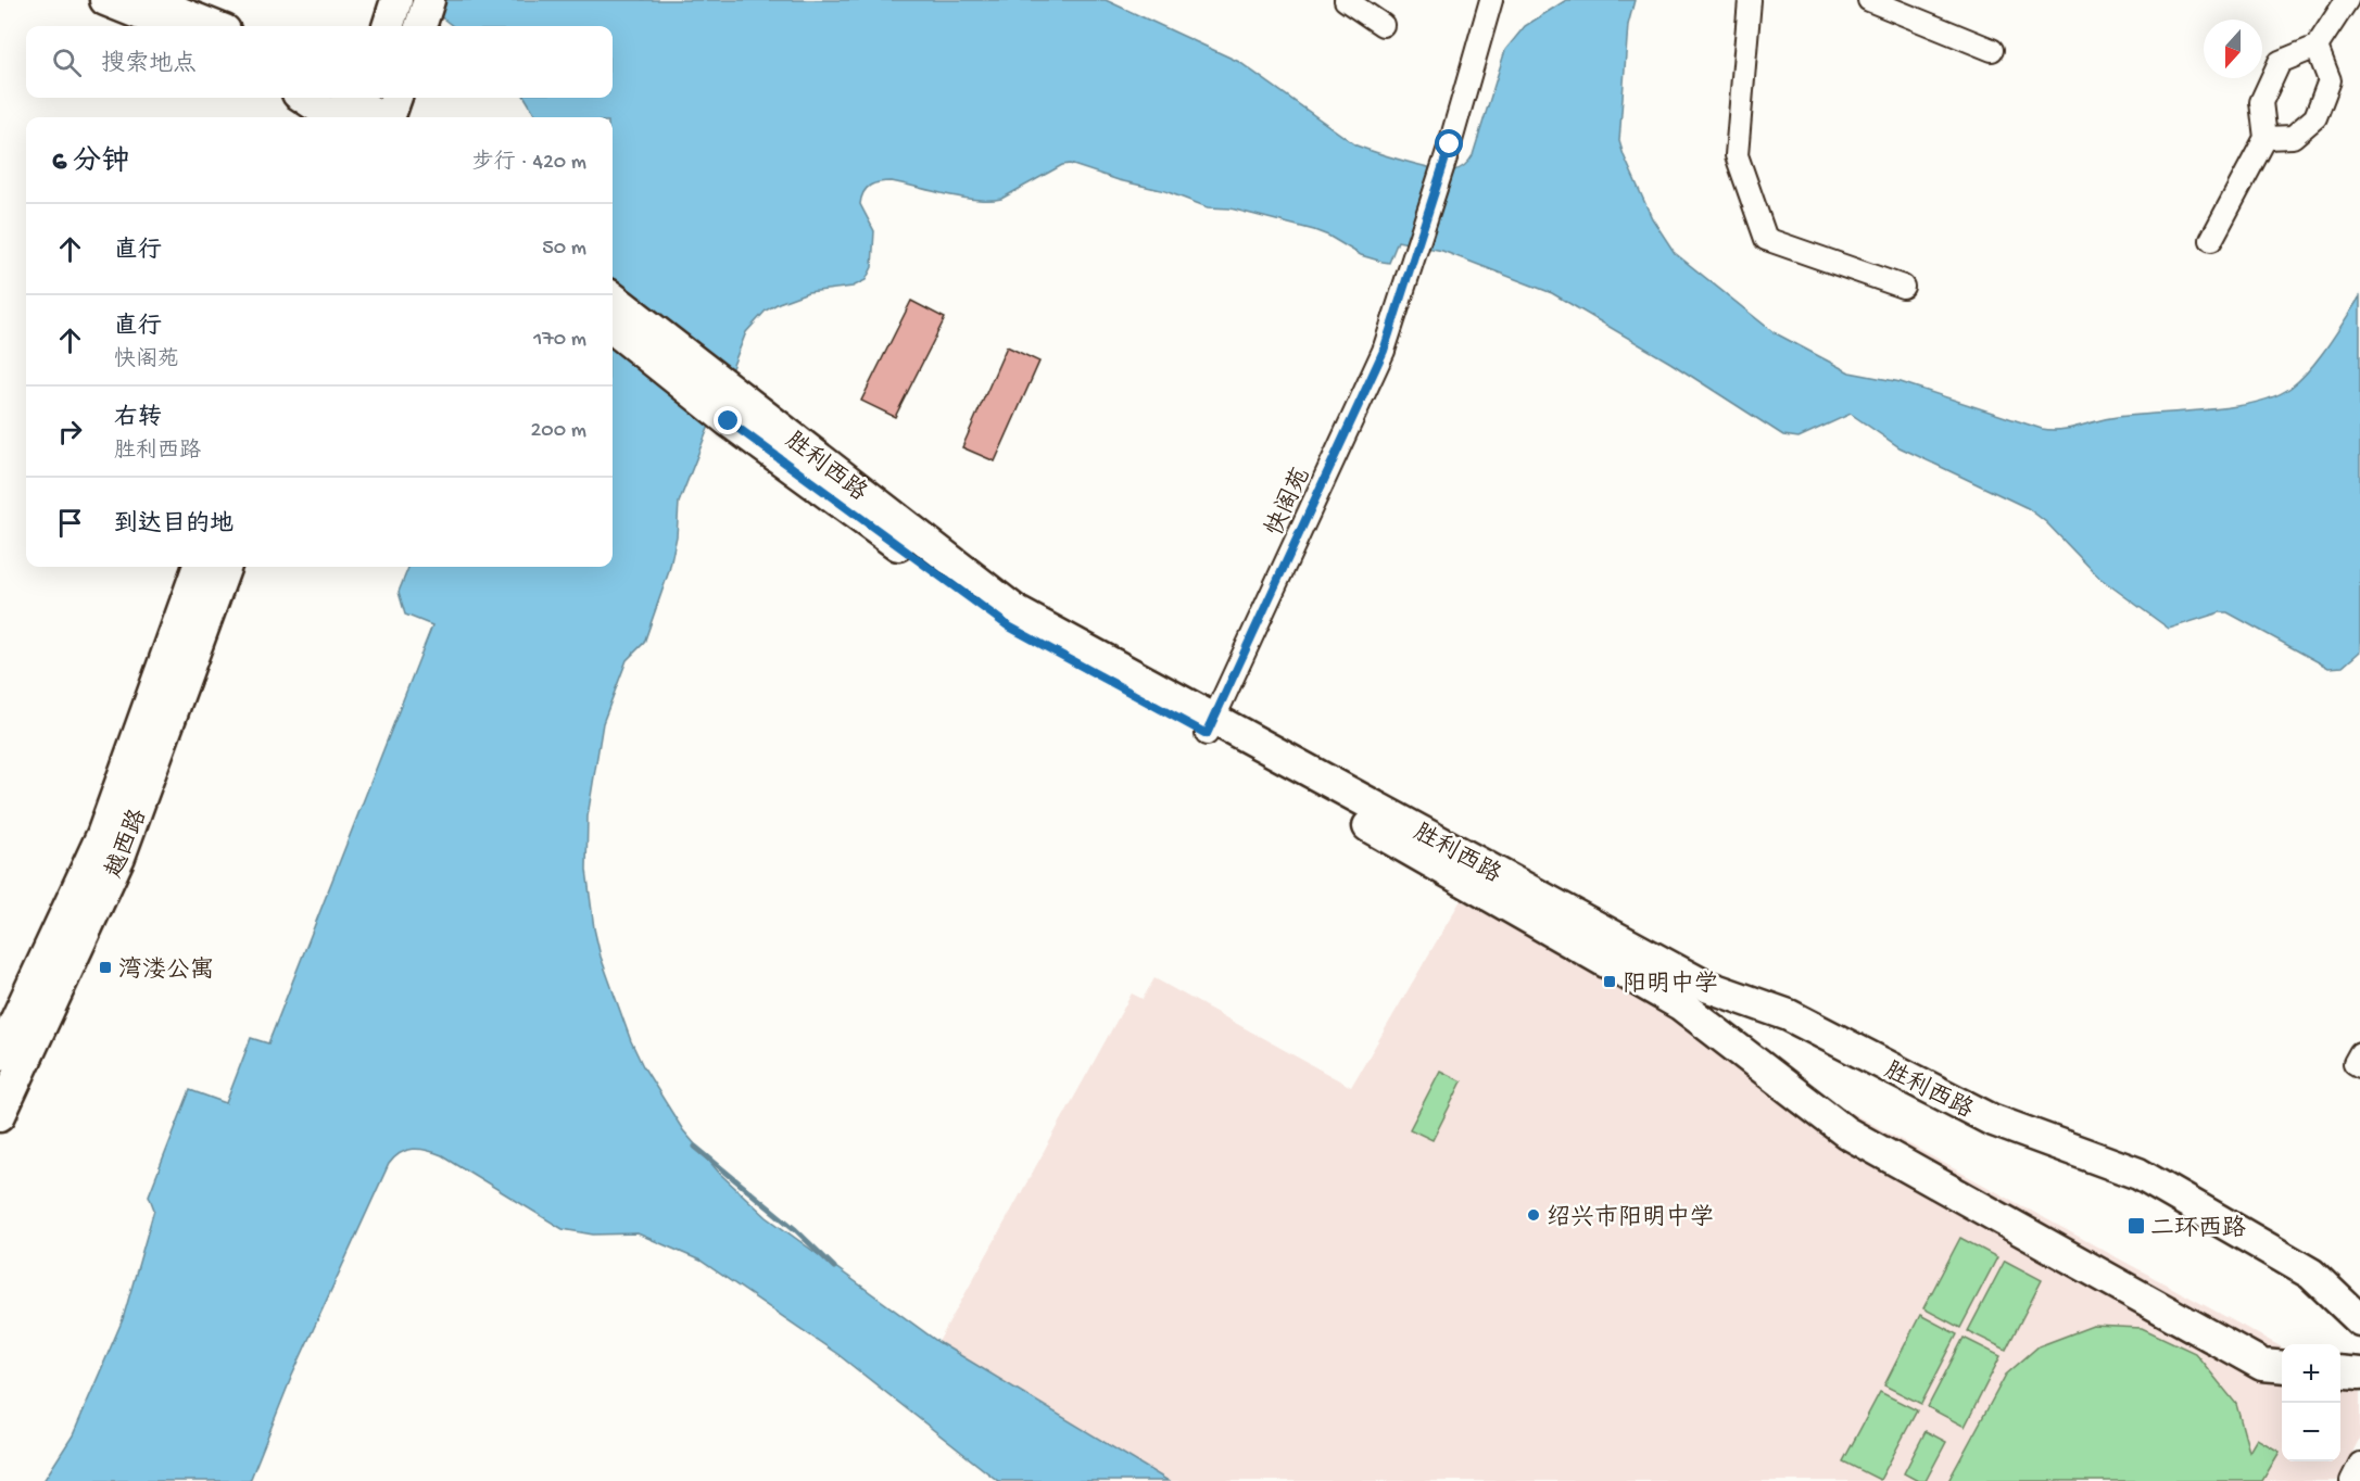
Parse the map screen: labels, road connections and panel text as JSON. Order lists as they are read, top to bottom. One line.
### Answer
{"streets":{"main road":["胜利西路","越西路"],"street":["快阁苑"]},"crossings":[["胜利西路","快阁苑"]],"places":{"transit":["湾溇公寓","阳明中学","二环西路"],"other":["绍兴市阳明中学"]},"north":"bottom","page":{"search":"搜索地点","heading":["6 分钟","步行 · 420 m"],"list":[["直行","50 m"],["直行","快阁苑","170 m"],["右转","胜利西路","200 m"],"到达目的地"],"map_buttons":["+","−"]}}
